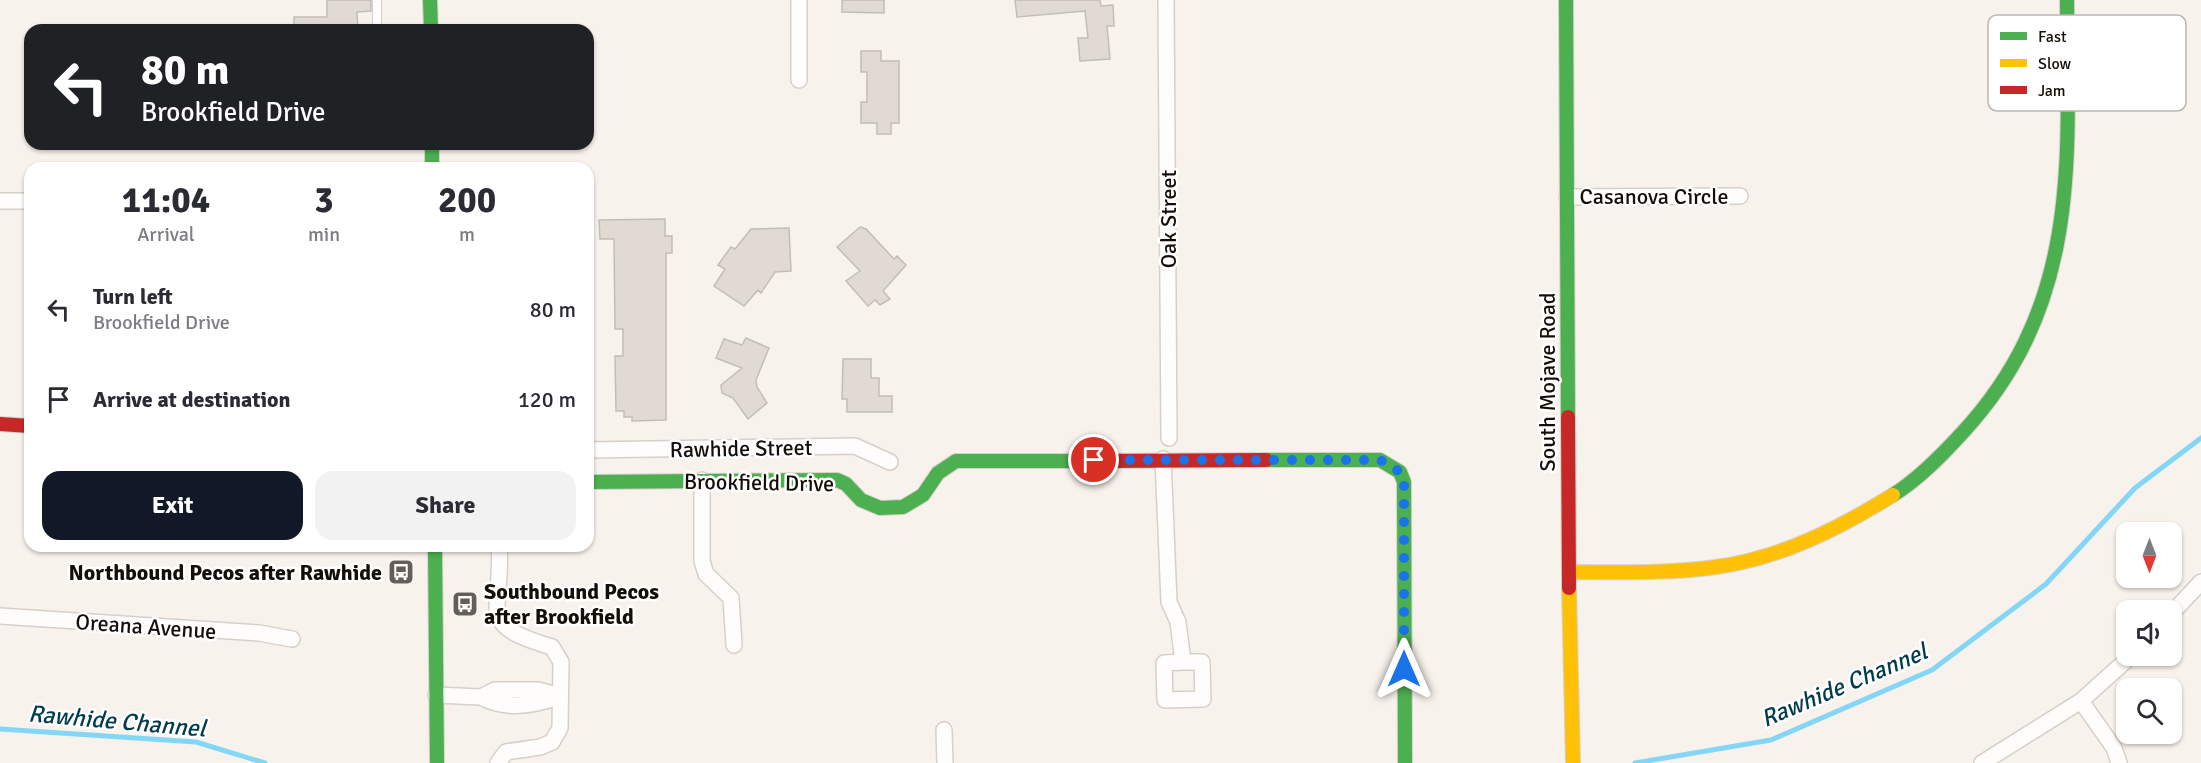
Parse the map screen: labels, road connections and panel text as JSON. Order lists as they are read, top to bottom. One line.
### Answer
{"streets":{"street":["Casanova Circle","Oak Street","South Mojave Road","Rawhide Street","Brookfield Drive","Oreana Avenue"]},"crossings":[["Casanova Circle","South Mojave Road"]],"water":["Rawhide Channel"],"places":{"bus stop":["Northbound Pecos after Rawhide","Southbound Pecos after Brookfield"]},"legend":["Fast","Slow","Jam"],"north":"bottom","page":{"turn":["80 m","Brookfield Drive"],"eta":["11:04","Arrival","3","min","200","m"],"list":[{"name":"Turn left","note":"Brookfield Drive","value":"80 m"},{"name":"Arrive at destination","value":"120 m"}],"buttons":["Exit","Share"]}}
